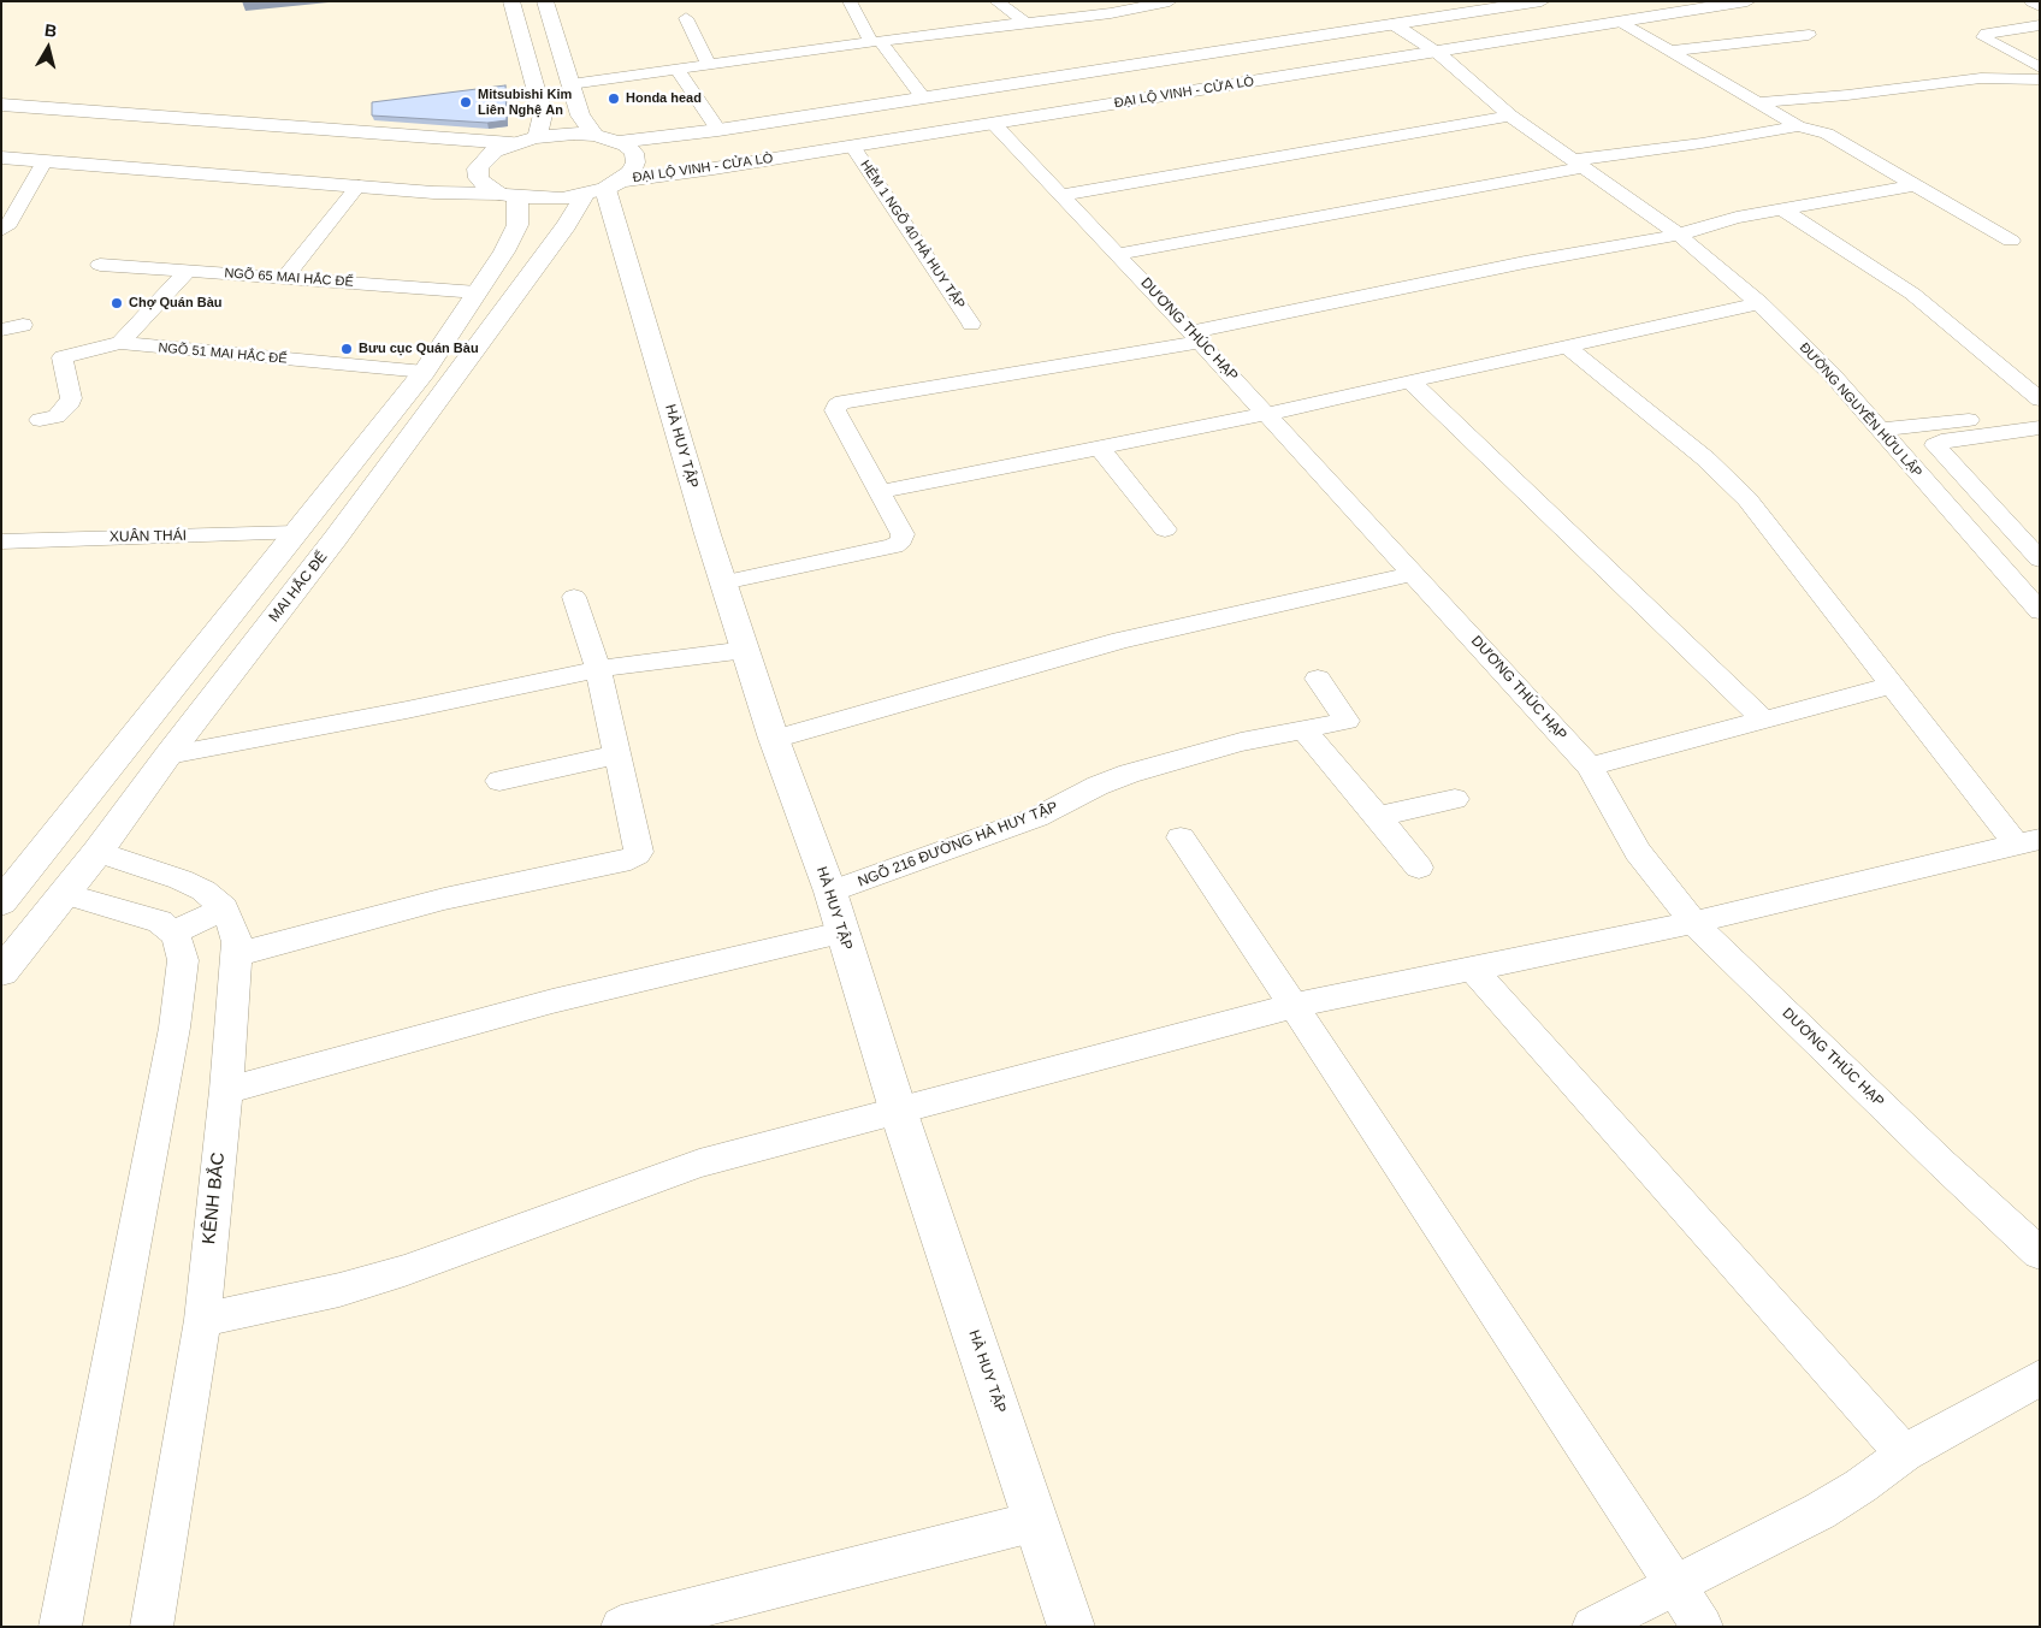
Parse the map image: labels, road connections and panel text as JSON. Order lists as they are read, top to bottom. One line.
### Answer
{"streets":{"main road":["ĐẠI LỘ VINH - CỬA LÒ","HÀ HUY TẬP","MAI HẮC ĐẾ"],"street":["HẺM 1 NGÕ 40 HÀ HUY TẬP","NGÕ 65 MAI HẮC ĐẾ","DƯƠNG THÚC HẠP","NGÕ 51 MAI HẮC ĐẾ","ĐƯỜNG NGUYỄN HỮU LẬP","XUÂN THÁI","NGÕ 216 ĐƯỜNG HÀ HUY TẬP","KÊNH BẮC"]},"crossings":[["ĐẠI LỘ VINH - CỬA LÒ","HẺM 1 NGÕ 40 HÀ HUY TẬP"],["ĐẠI LỘ VINH - CỬA LÒ","DƯƠNG THÚC HẠP"],["ĐẠI LỘ VINH - CỬA LÒ","ĐƯỜNG NGUYỄN HỮU LẬP"],["ĐẠI LỘ VINH - CỬA LÒ","HÀ HUY TẬP"],["ĐẠI LỘ VINH - CỬA LÒ","MAI HẮC ĐẾ"],["HÀ HUY TẬP","MAI HẮC ĐẾ"],["HÀ HUY TẬP","NGÕ 216 ĐƯỜNG HÀ HUY TẬP"],["MAI HẮC ĐẾ","KÊNH BẮC"]],"places":["Honda head","Mitsubishi Kim Liên Nghệ An","Chợ Quán Bàu","Bưu cục Quán Bàu"],"north":"top"}
